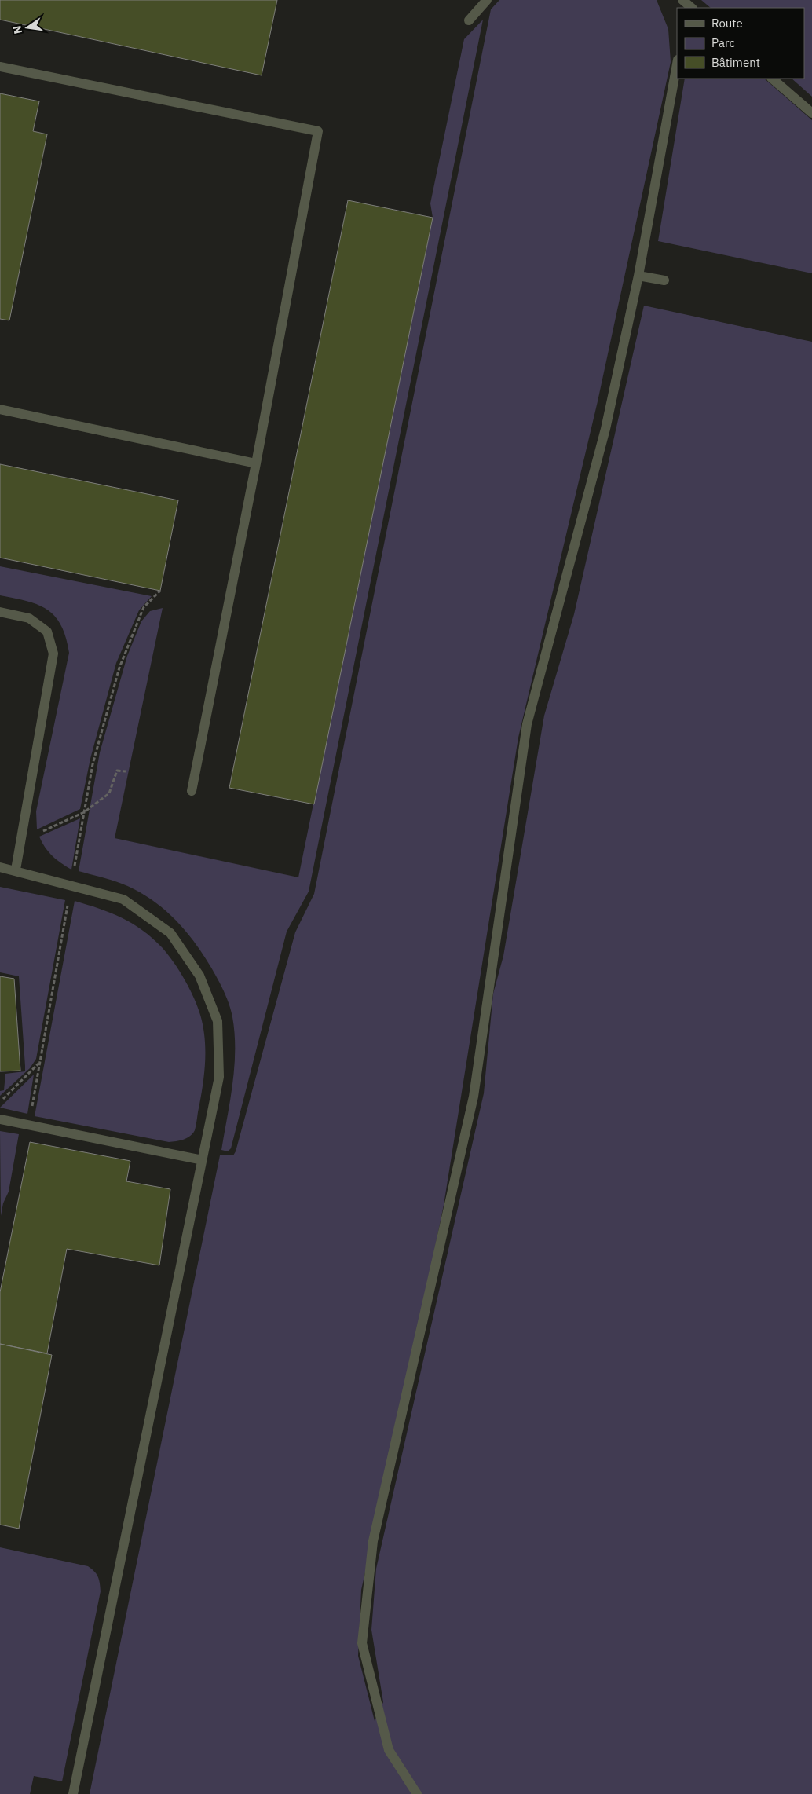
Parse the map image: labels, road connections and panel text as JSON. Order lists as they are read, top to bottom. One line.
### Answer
{"legend":["Route","Parc","Bâtiment"],"north":"left"}
